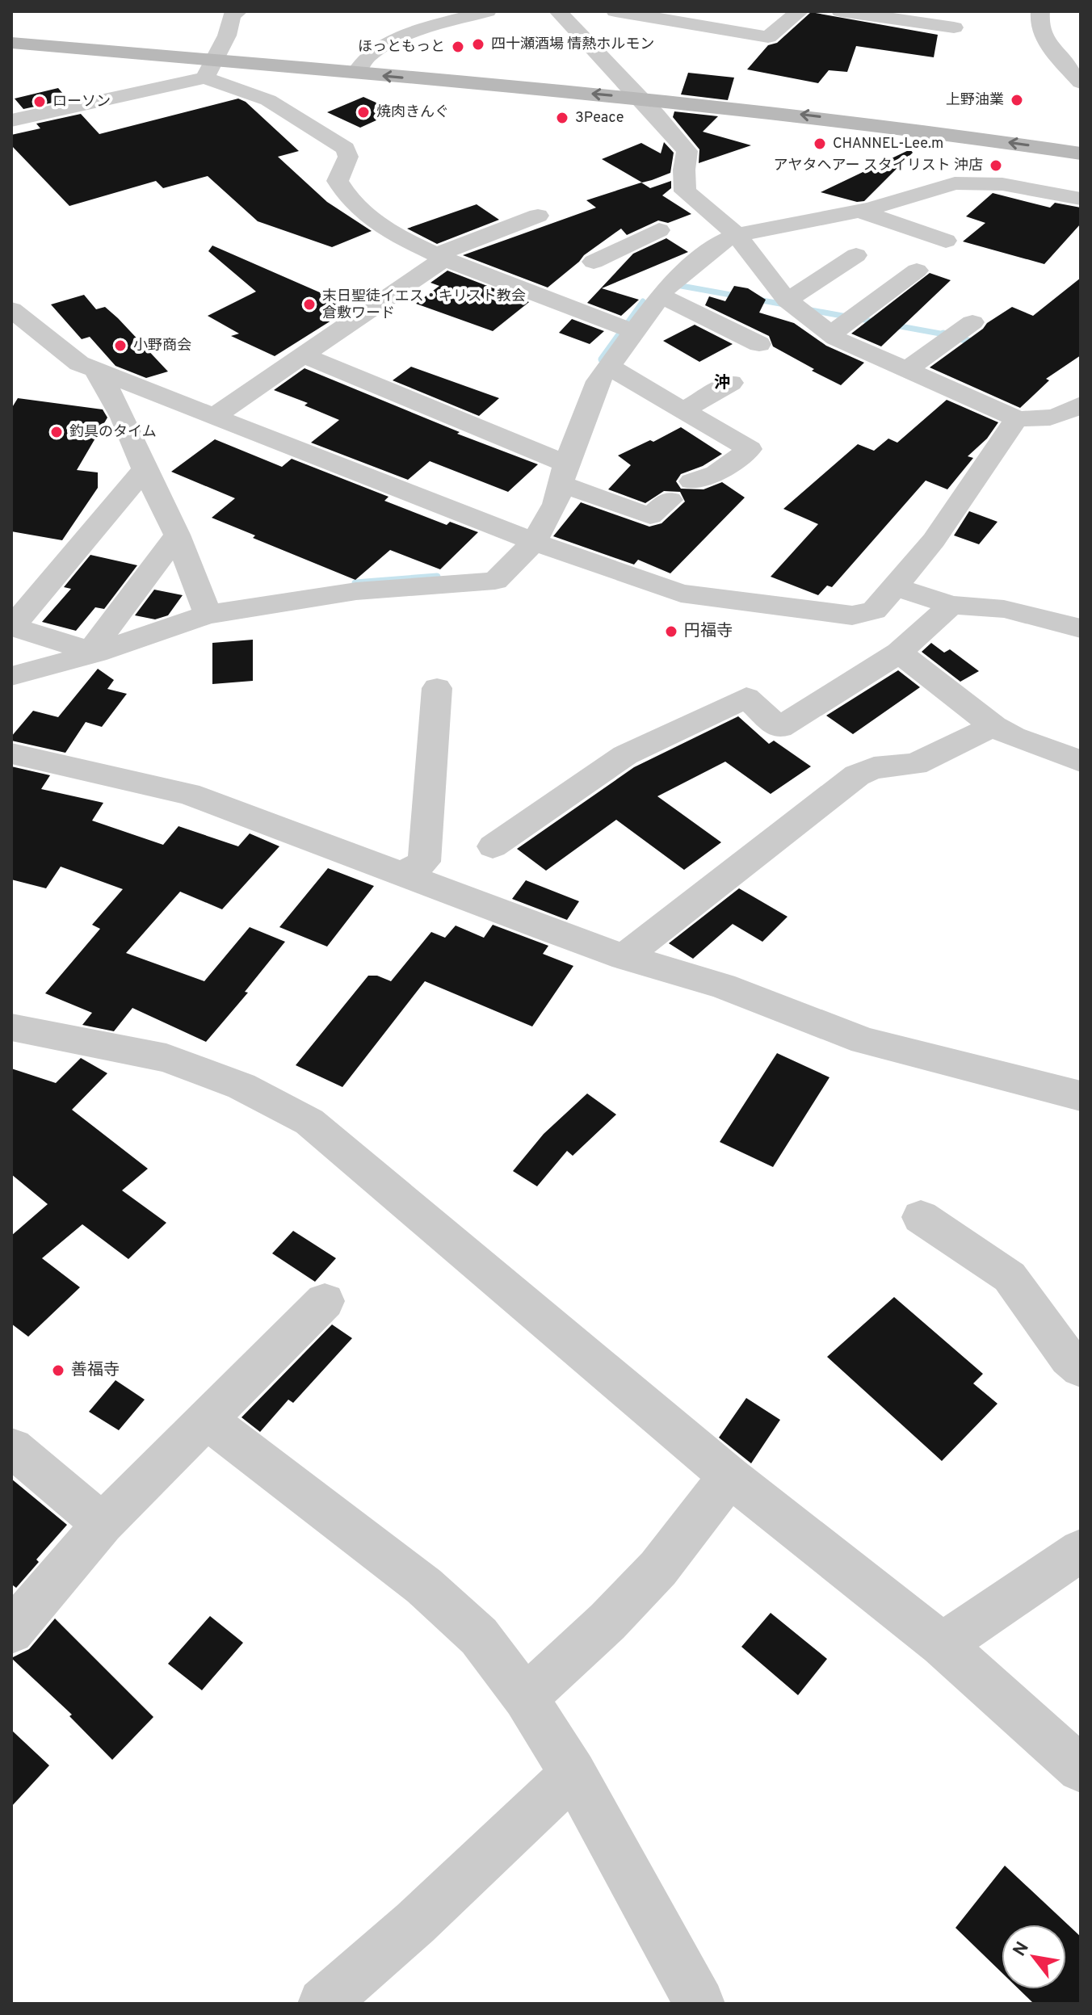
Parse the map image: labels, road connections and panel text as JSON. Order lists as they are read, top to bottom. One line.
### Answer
{"districts":["沖"],"places":["四十瀬酒場 情熱ホルモン","ほっともっと","上野油業","ローソン","焼肉きんぐ","3Peace","CHANNEL-Lee.m","アヤタヘアー スタイリスト 沖店","末日聖徒イエス・キリスト教会 倉敷ワード","小野商会","釣具のタイム","円福寺","善福寺"],"north":"top left"}
